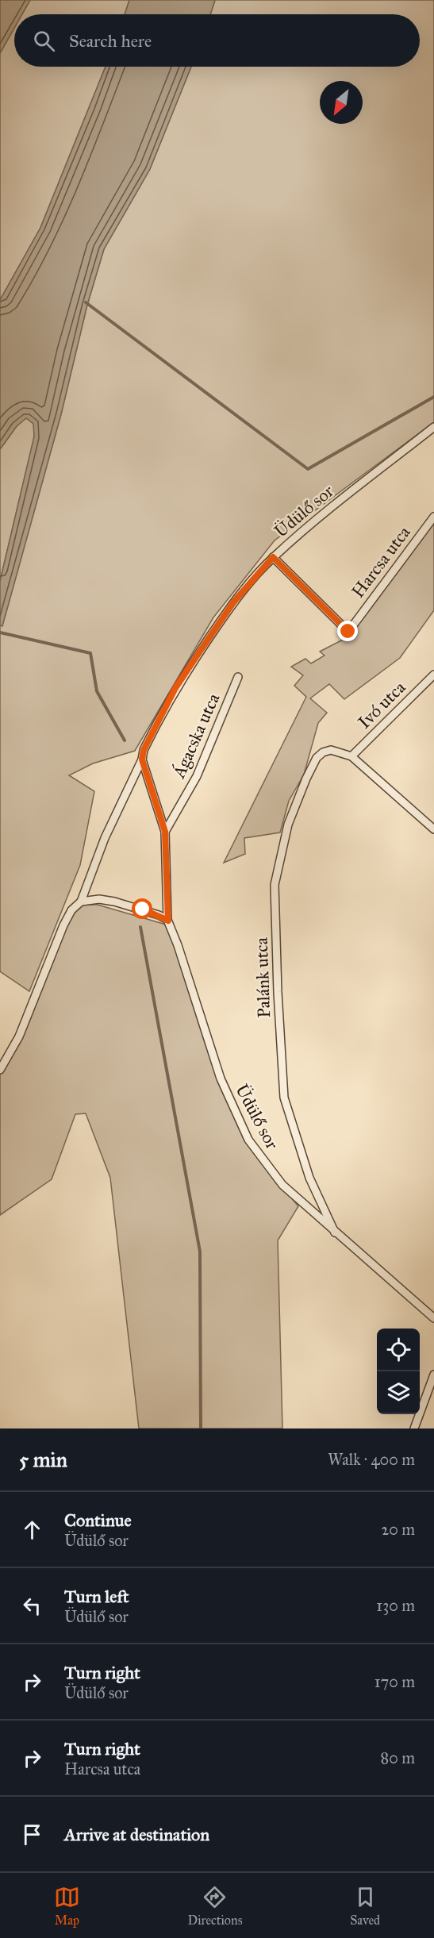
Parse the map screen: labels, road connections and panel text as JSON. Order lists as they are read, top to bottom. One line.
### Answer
{"streets":{"street":["Üdülő sor","Harcsa utca","Ivó utca","Ágacska utca","Palánk utca"]},"crossings":[["Üdülő sor","Harcsa utca"],["Üdülő sor","Ágacska utca"],["Üdülő sor","Palánk utca"],["Ivó utca","Palánk utca"]],"north":"bottom left","page":{"search":"Search here","heading":["5 min","Walk · 400 m"],"list":[["Continue","Üdülő sor","20 m"],["Turn left","Üdülő sor","130 m"],["Turn right","Üdülő sor","170 m"],["Turn right","Harcsa utca","80 m"],"Arrive at destination"],"nav":["Map","Directions","Saved"]}}
